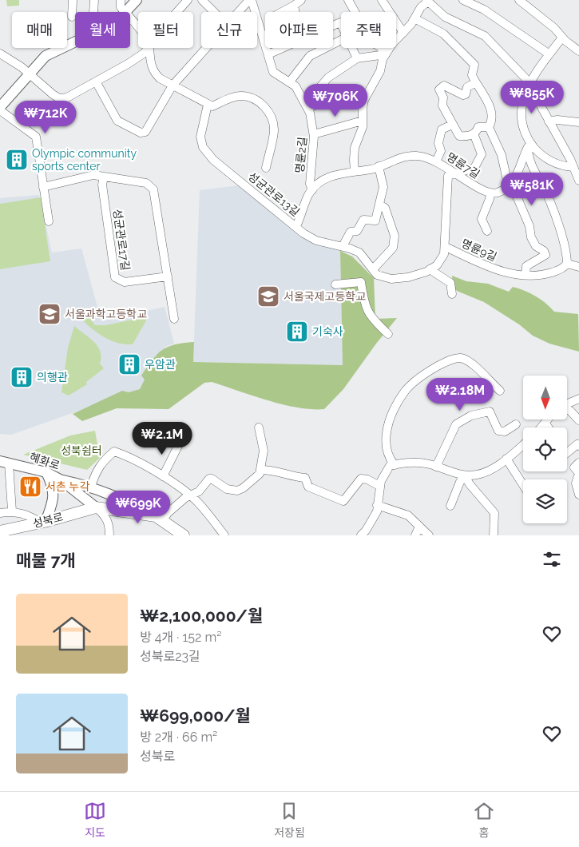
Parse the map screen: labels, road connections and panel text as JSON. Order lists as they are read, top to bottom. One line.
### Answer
{"streets":{"main road":["성북로"],"street":["명륜2길","명륜7길","성균관로13길","성균관로17길","명륜9길","혜화로"]},"crossings":[["명륜2길","명륜7길"],["명륜7길","성균관로13길"],["명륜7길","명륜9길"],["성균관로13길","명륜9길"],["혜화로","성북로"]],"parks":["성북쉼터"],"places":{"building":["Olympic community sports center","기숙사","우암관","의행관"],"school or university":["서울국제고등학교","서울과학고등학교"],"restaurant":["서촌 누각"]},"north":"bottom","page":{"chip":["매매","월세","필터","신규","아파트","주택"],"price":["₩855K","₩706K","₩712K","₩581K","₩2.18M","₩2.1M","₩699K"],"heading":"매물 7개","list":[{"name":"₩2,100,000/월","note":"방 4개 · 152 m² · 성북로23길"},{"name":"₩699,000/월","note":"방 2개 · 66 m² · 성북로"}],"tabs":["지도","저장됨","홈"]}}
